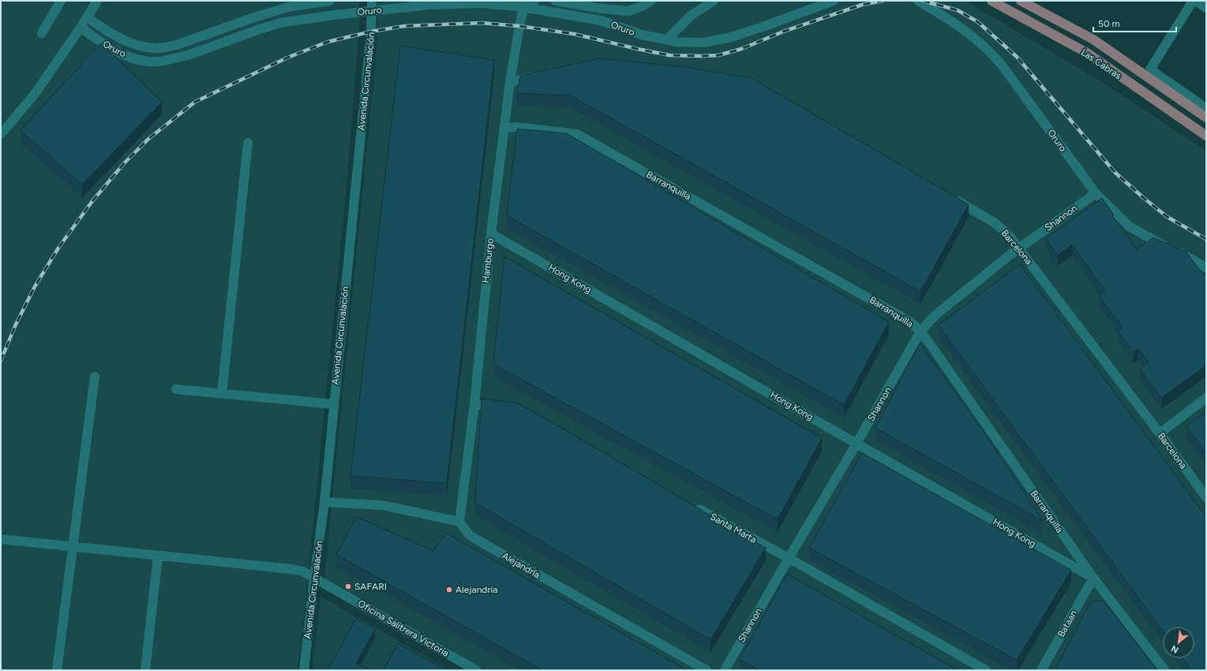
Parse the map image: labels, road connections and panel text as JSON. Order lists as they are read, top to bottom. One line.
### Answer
{"streets":{"main road":["Las Cabras"],"street":["Oruro","Avenida Circunvalación","Barranquilla","Shannon","Barcelona","Hamburgo","Hong Kong","Santa Marta","Alejandría","Bataan","Oficina Salitrera Victoria"]},"crossings":[["Oruro","Shannon"],["Oruro","Hamburgo"],["Avenida Circunvalación","Oficina Salitrera Victoria"],["Barranquilla","Shannon"],["Barranquilla","Hamburgo"],["Barranquilla","Hong Kong"],["Barranquilla","Bataan"],["Shannon","Barcelona"],["Shannon","Hong Kong"],["Shannon","Santa Marta"],["Hamburgo","Hong Kong"],["Hamburgo","Alejandría"],["Hong Kong","Bataan"]],"places":["SAFARI","Alejandria"],"scale_bar":"50 m","north":"bottom left"}
